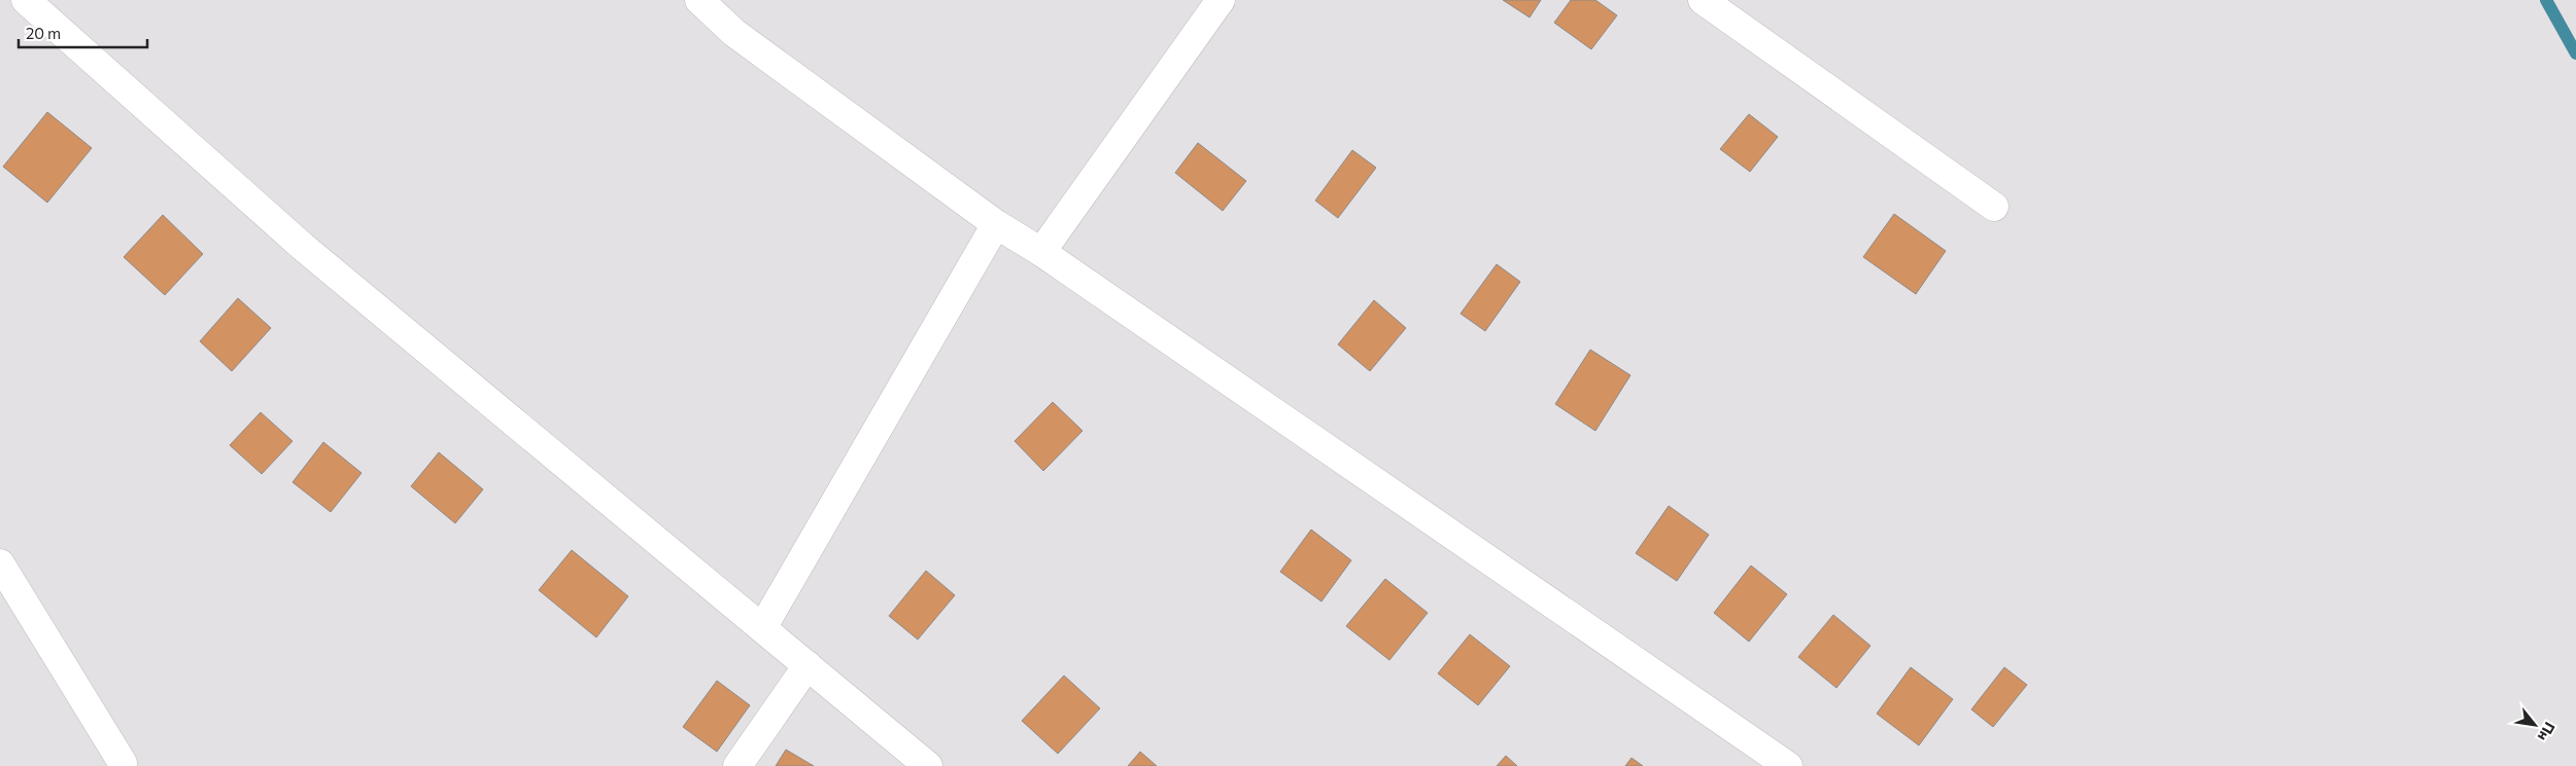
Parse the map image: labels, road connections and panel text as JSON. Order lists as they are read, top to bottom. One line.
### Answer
{"scale_bar":"20 m","north":"bottom right"}
